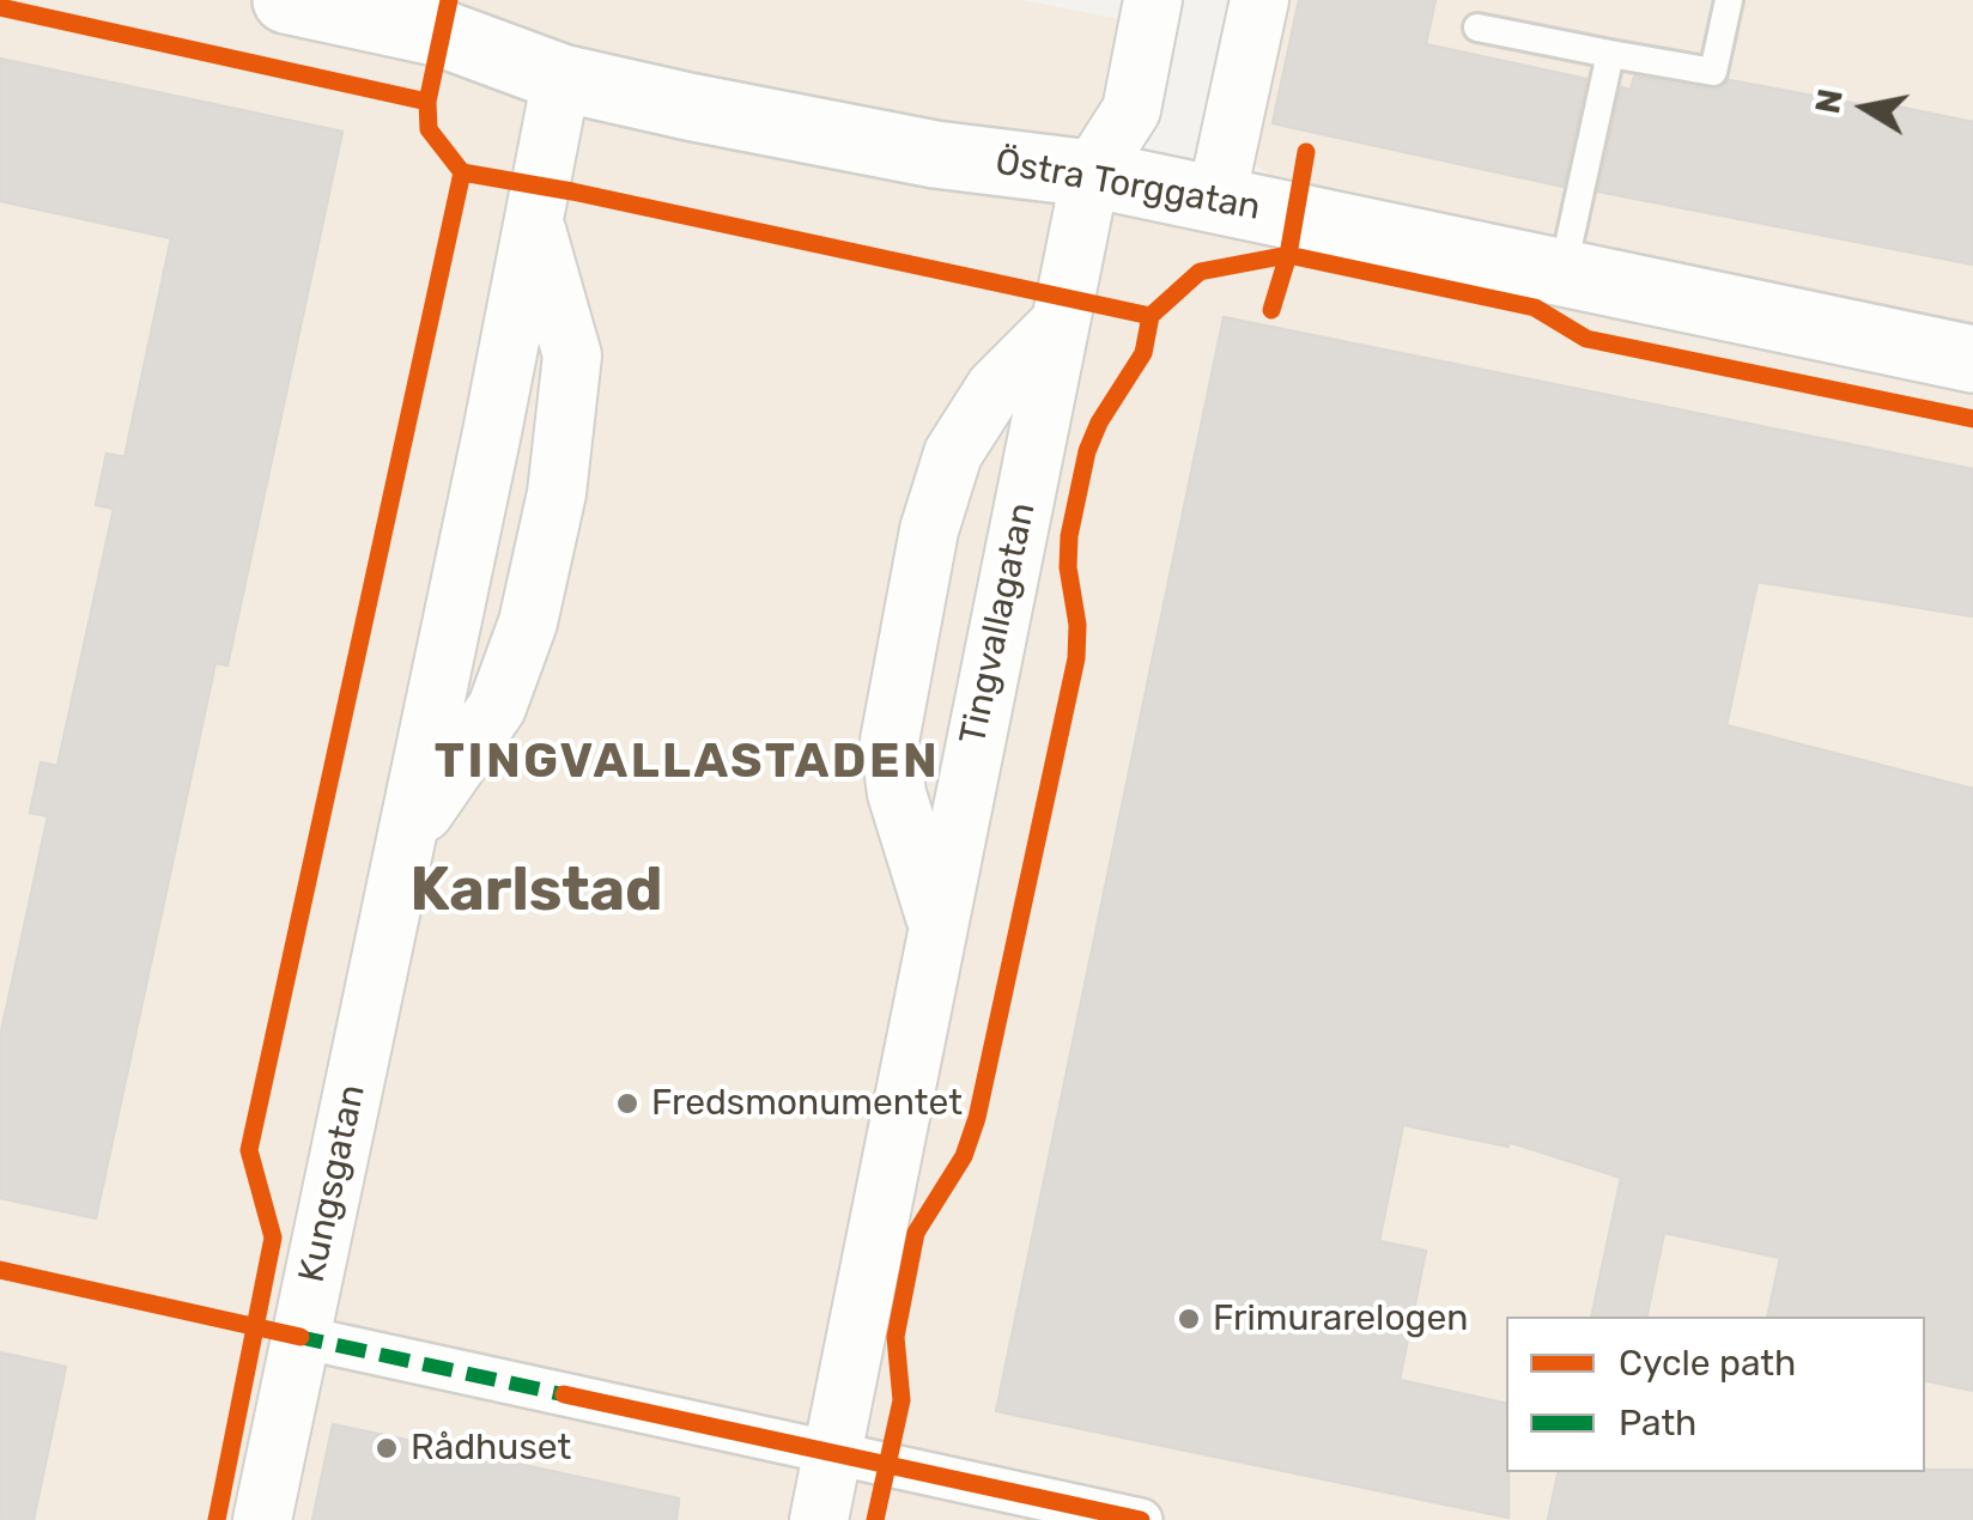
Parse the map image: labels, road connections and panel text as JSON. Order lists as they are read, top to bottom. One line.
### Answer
{"streets":{"street":["Östra Torggatan","Tingvallagatan","Kungsgatan"]},"crossings":[["Östra Torggatan","Tingvallagatan"],["Östra Torggatan","Kungsgatan"]],"districts":["TINGVALLASTADEN","Karlstad"],"places":["Fredsmonumentet","Frimurarelogen","Rådhuset"],"legend":["Cycle path","Path"],"north":"left"}
